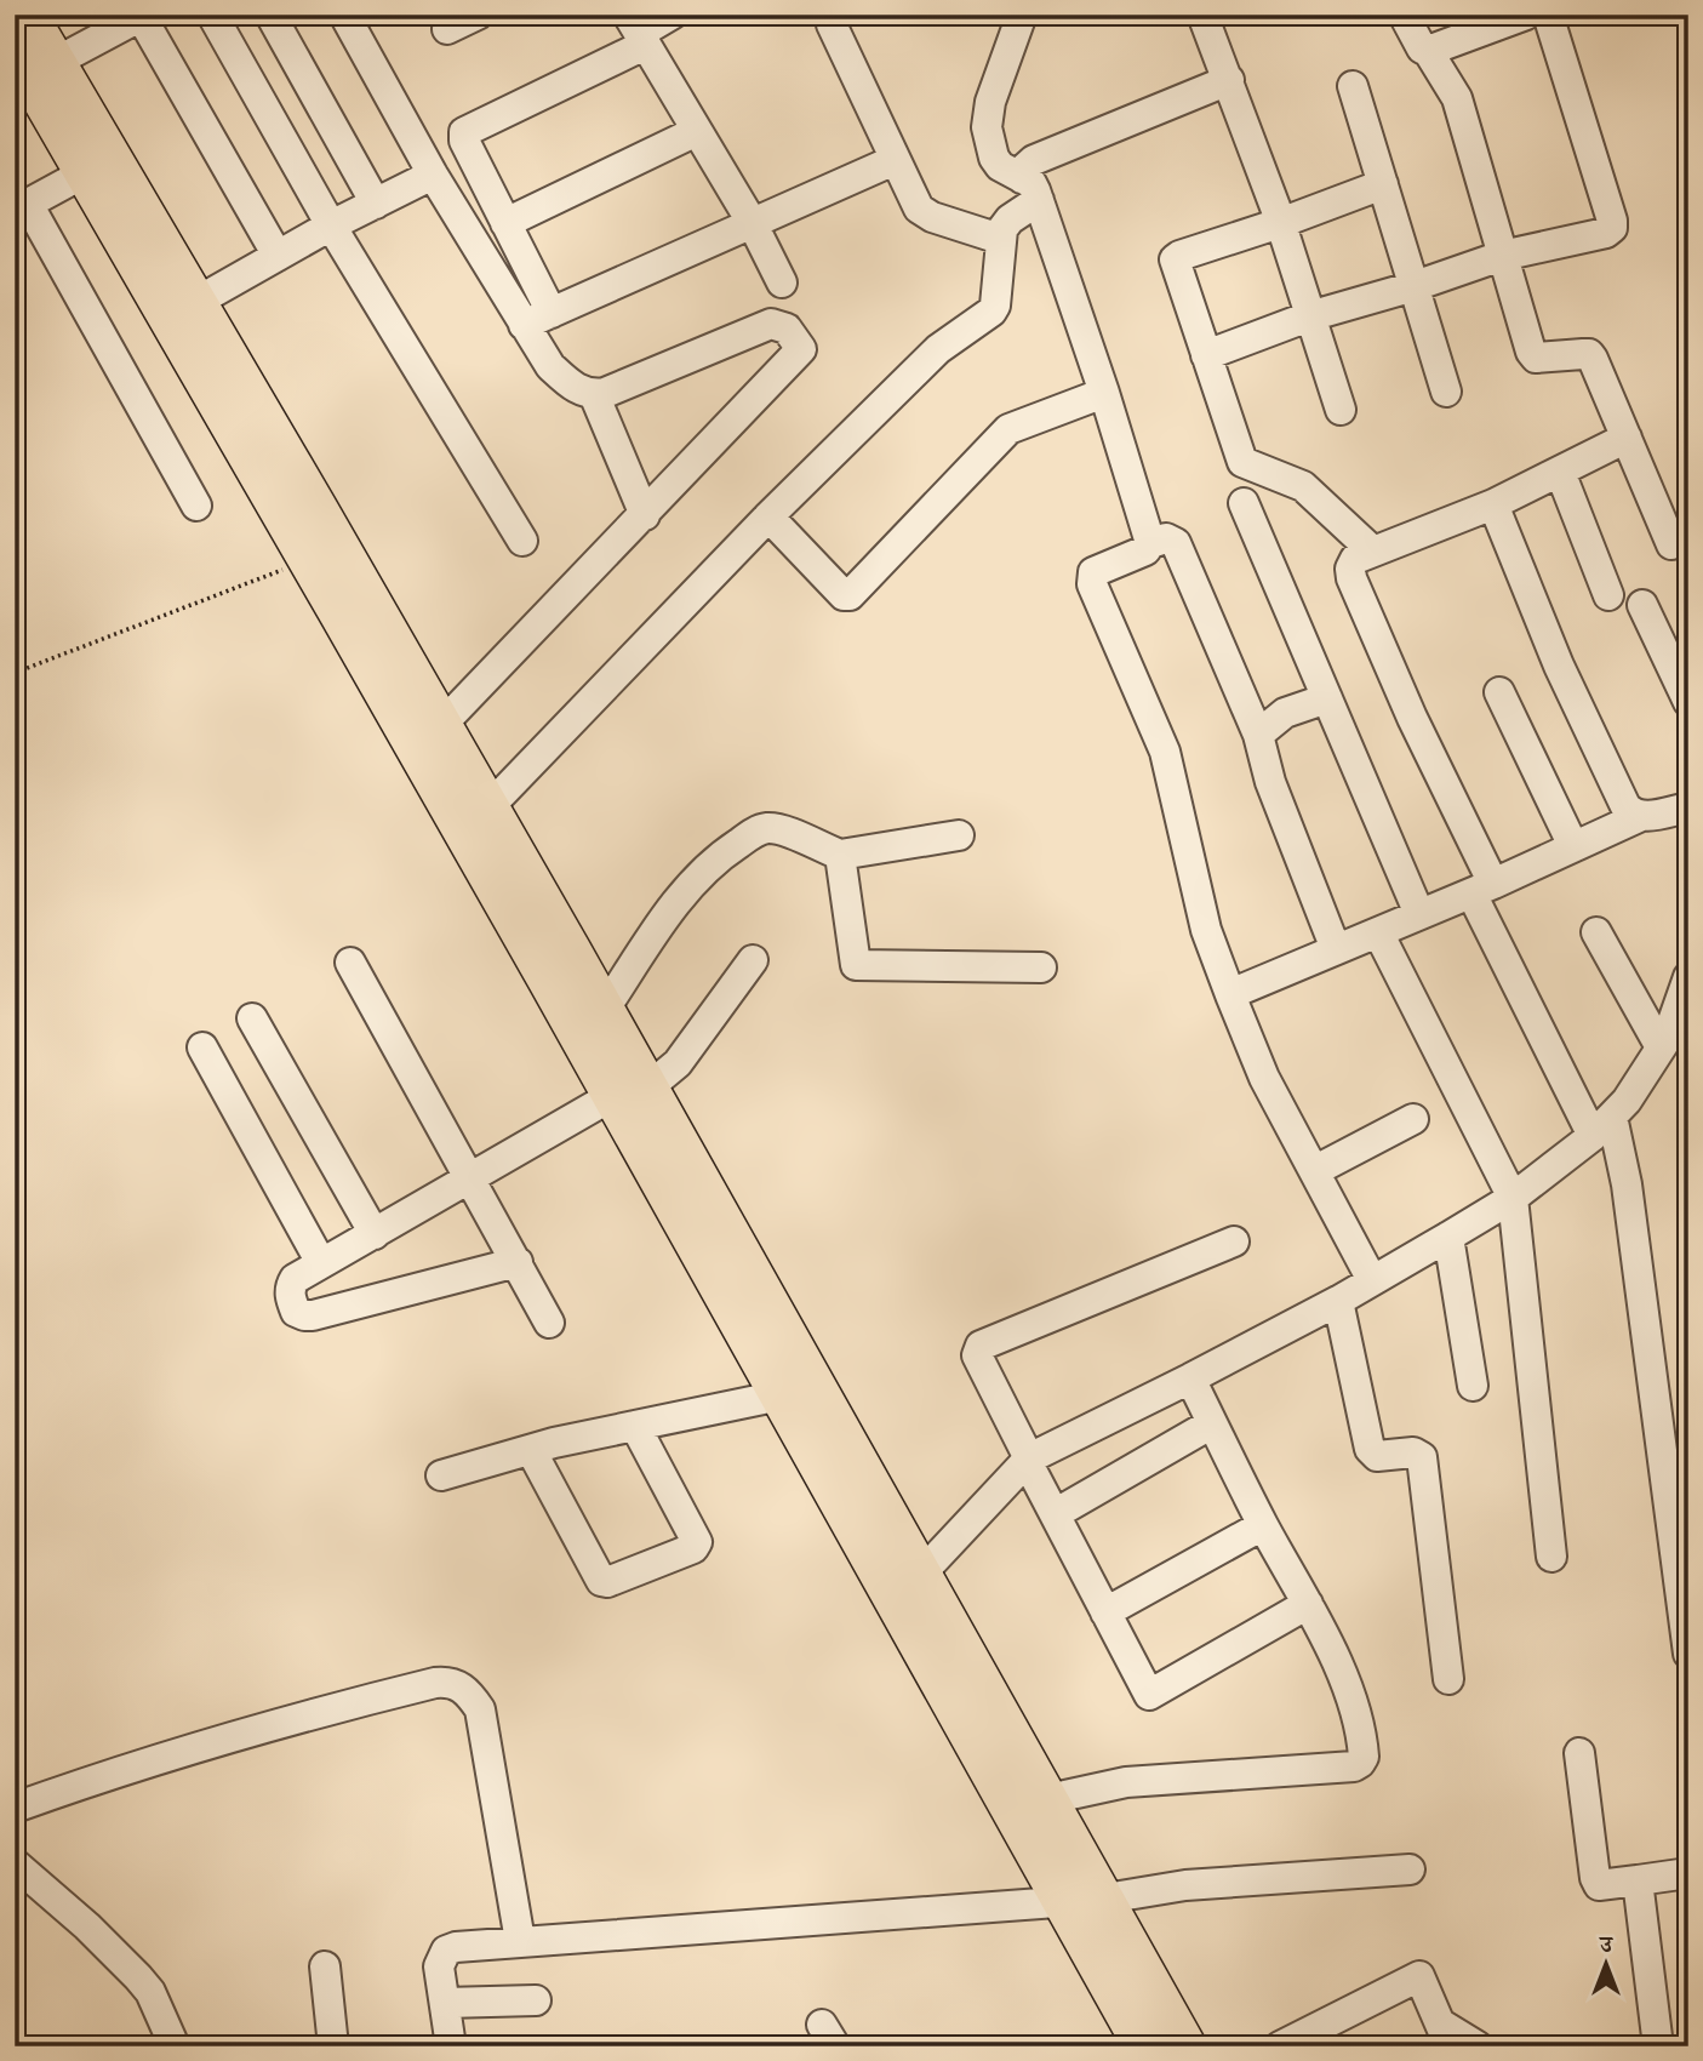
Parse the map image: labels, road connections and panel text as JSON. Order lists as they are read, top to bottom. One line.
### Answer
{"north":"top"}
